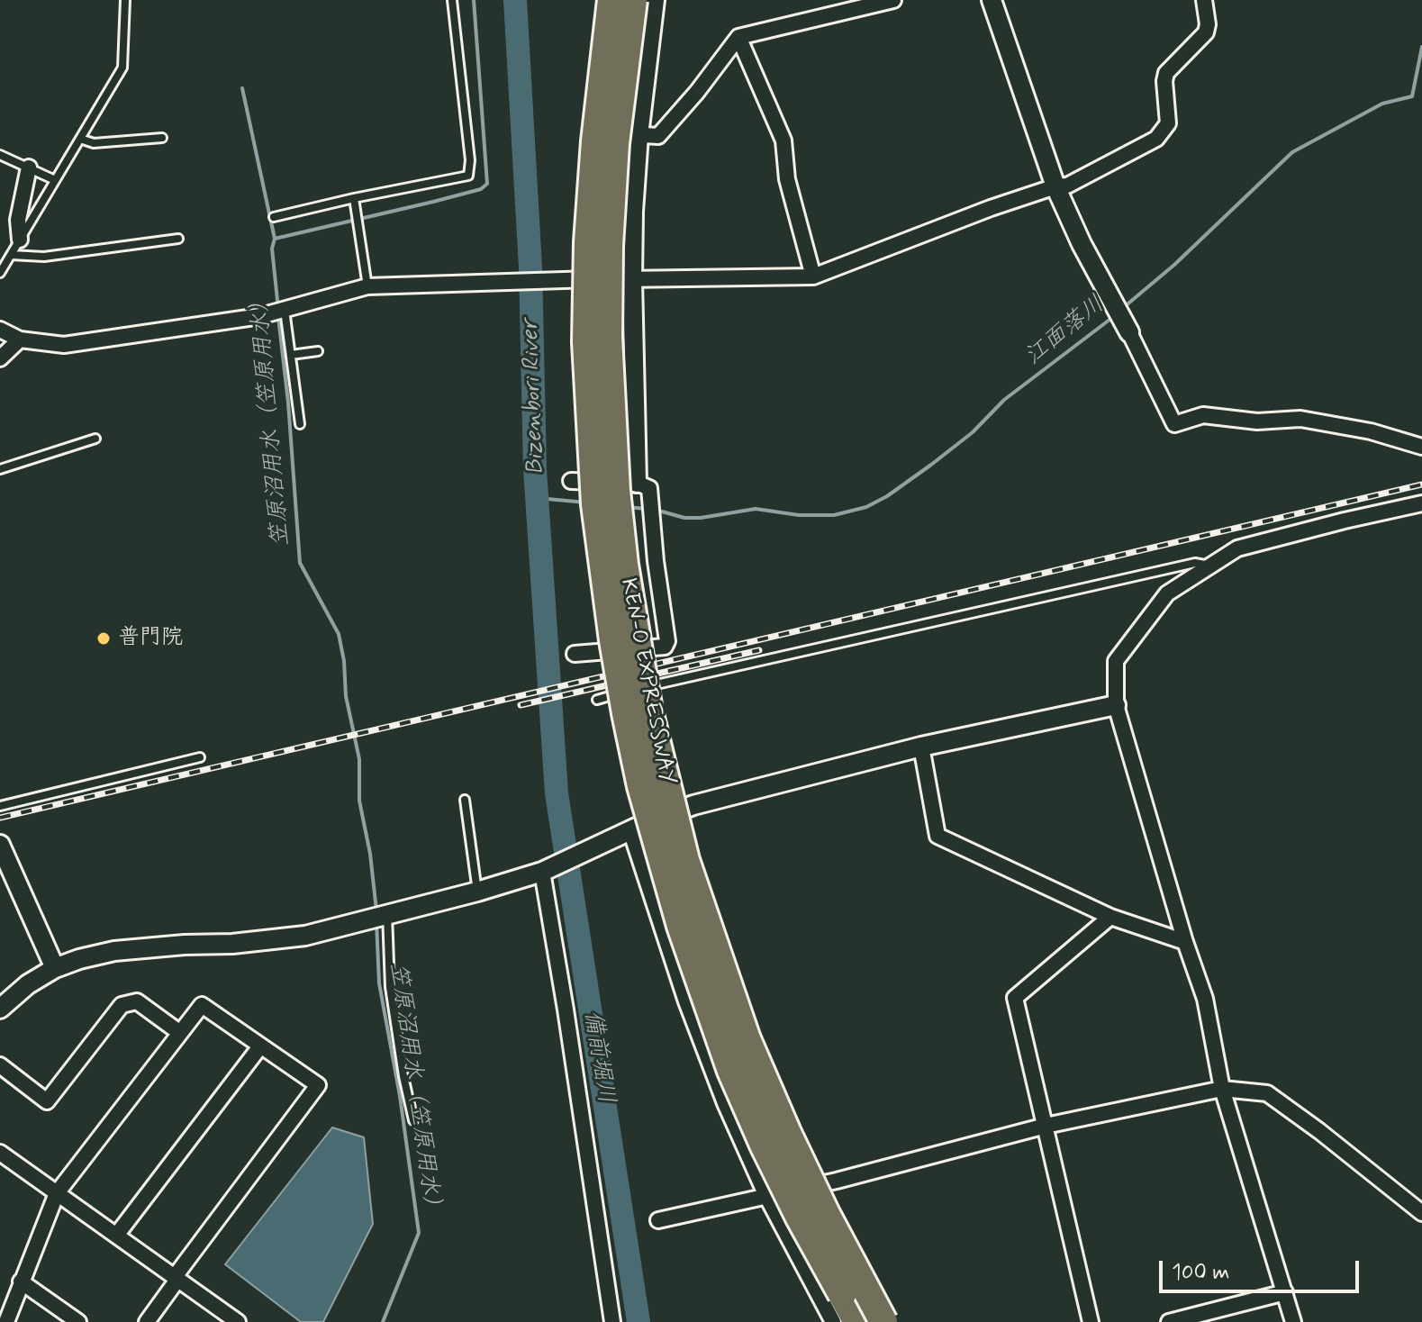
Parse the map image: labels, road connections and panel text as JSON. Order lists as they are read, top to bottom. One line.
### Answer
{"streets":{"highway":["KEN-O EXPRESSWAY"]},"water":["江面落川","Bizenbori River","笠原沼用水（笠原用水）","備前堀川"],"places":["普門院"],"scale_bar":"100 m"}
